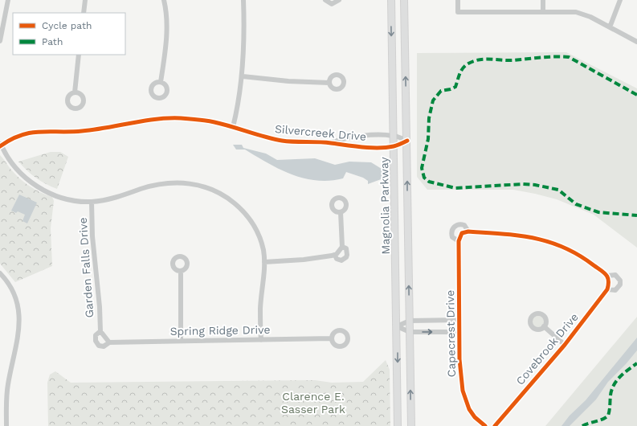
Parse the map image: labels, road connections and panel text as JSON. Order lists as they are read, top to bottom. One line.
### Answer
{"streets":{"main road":["Magnolia Parkway"],"street":["Silvercreek Drive","Garden Falls Drive","Spring Ridge Drive","Capecrest Drive","Covebrook Drive"]},"crossings":[["Silvercreek Drive","Magnolia Parkway"],["Garden Falls Drive","Spring Ridge Drive"]],"parks":["Clarence E. Sasser Park"],"legend":["Cycle path","Path"]}
